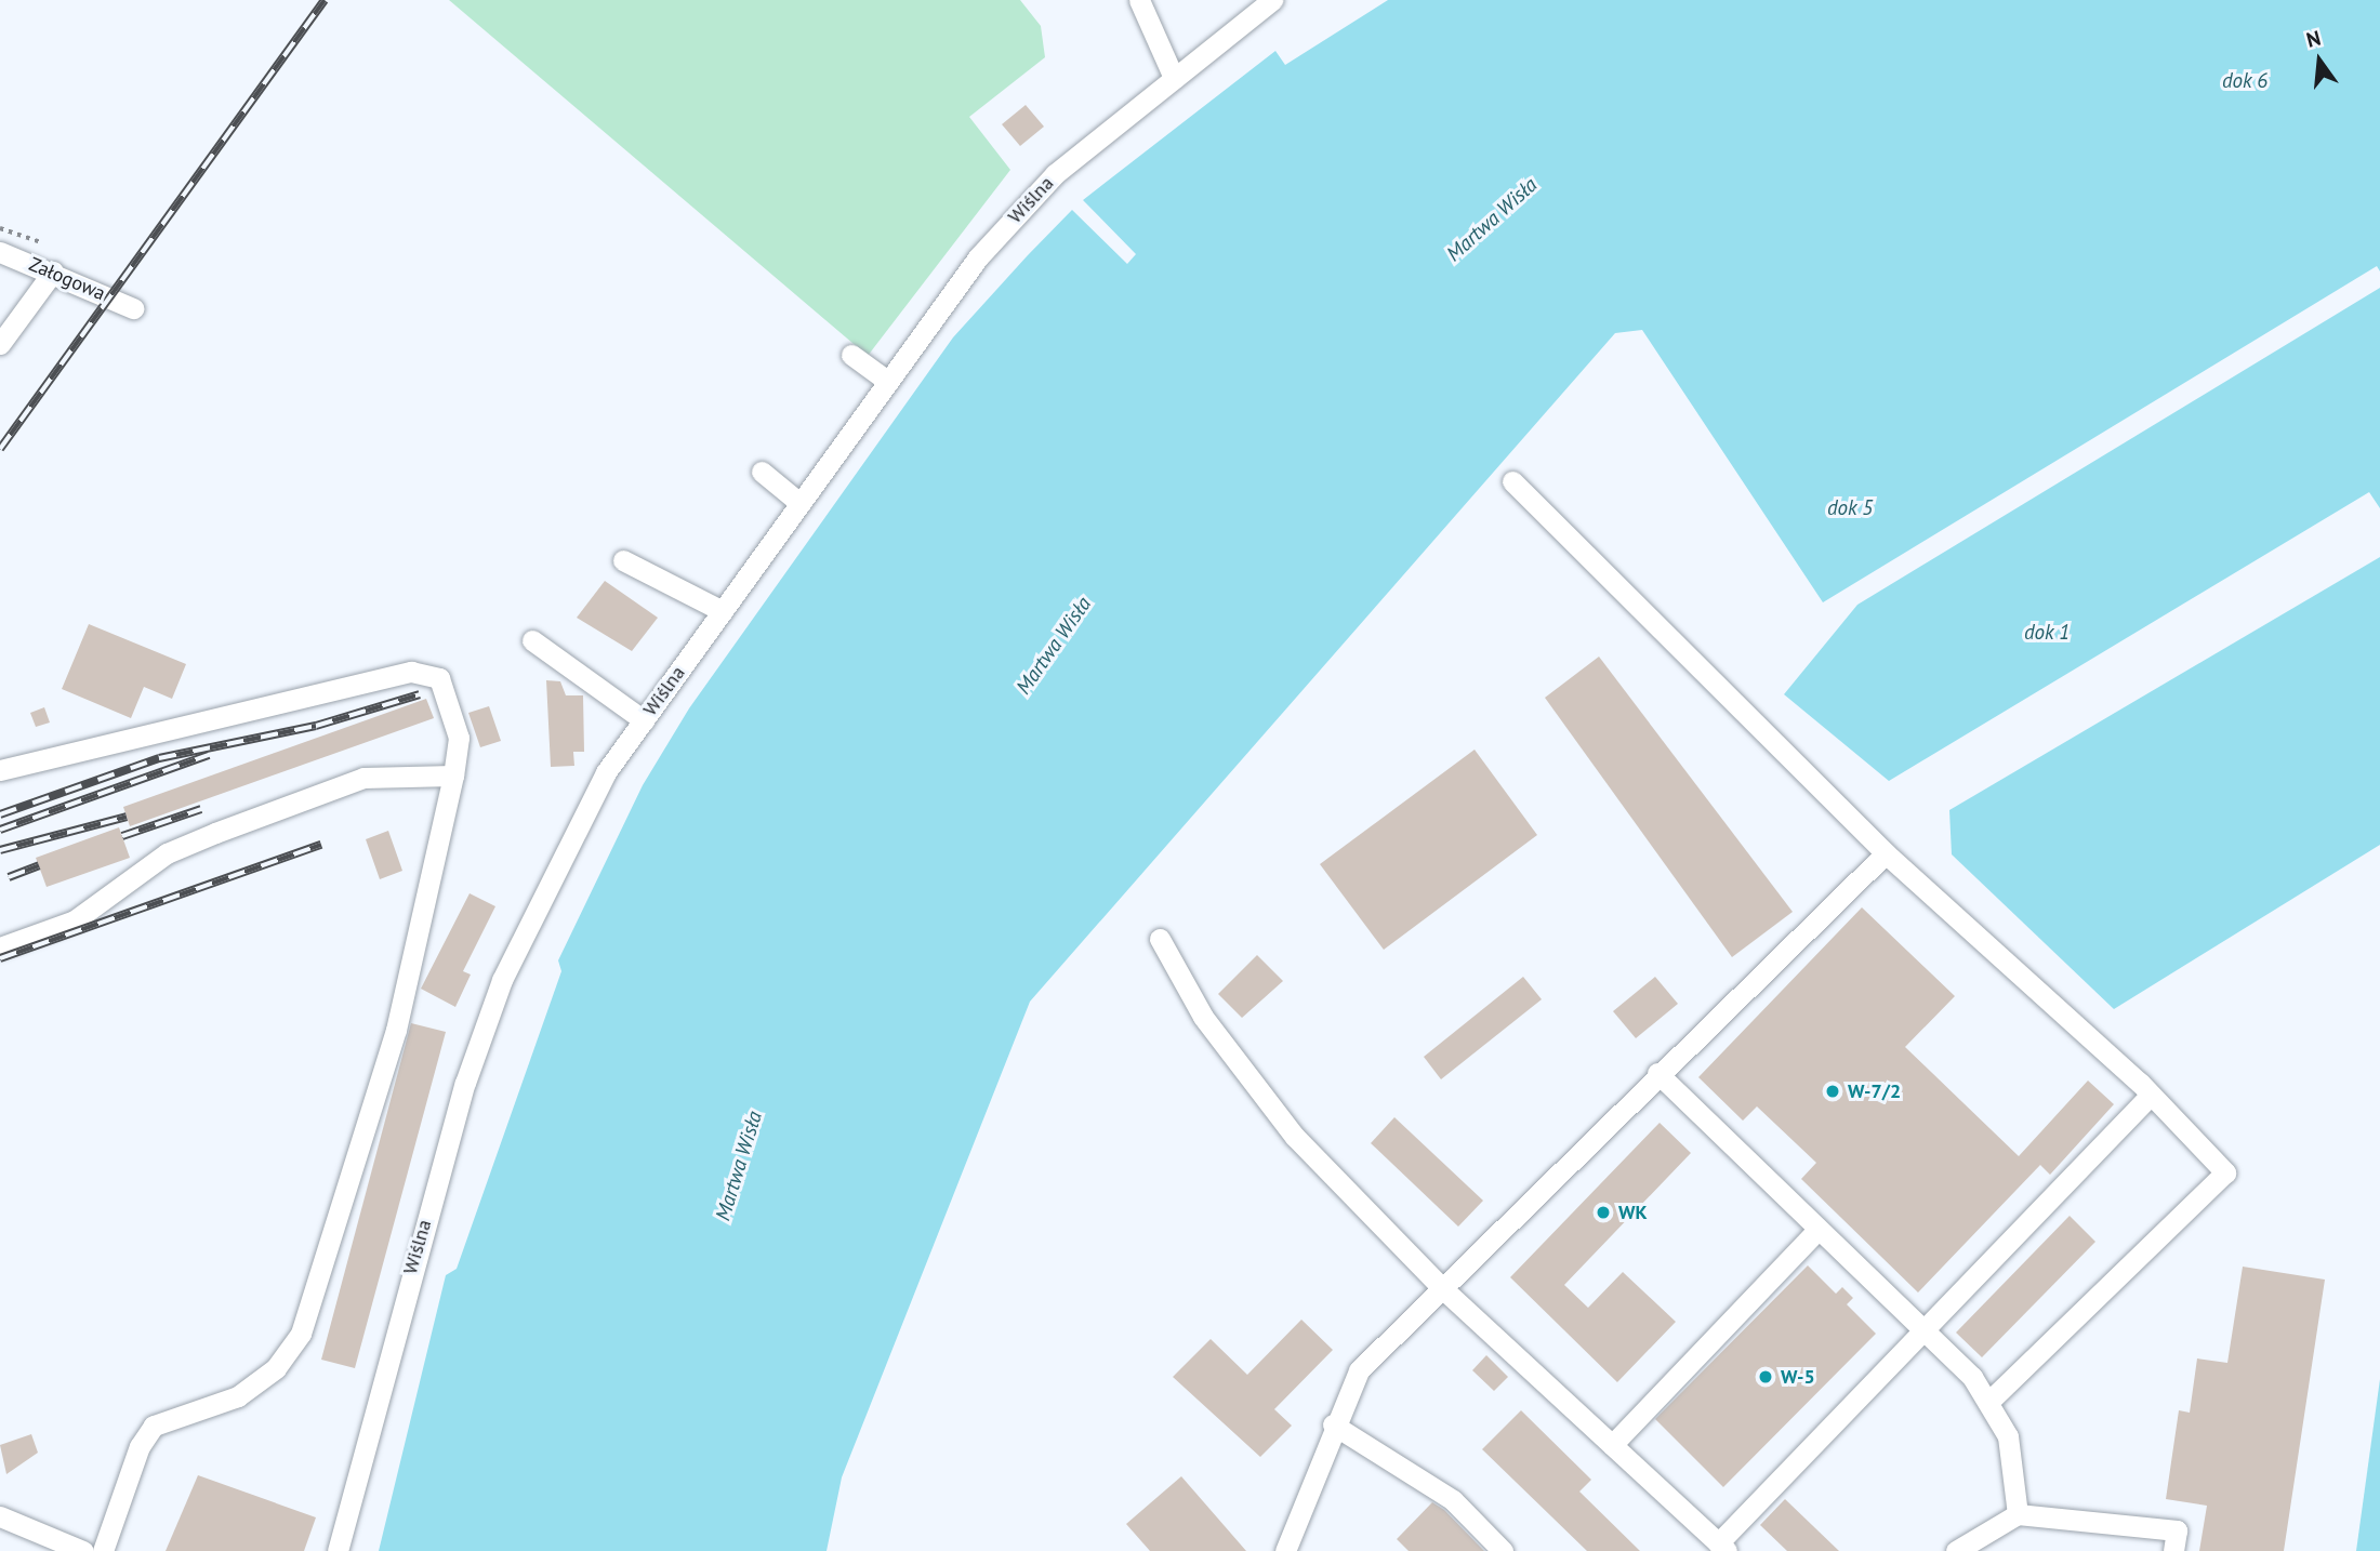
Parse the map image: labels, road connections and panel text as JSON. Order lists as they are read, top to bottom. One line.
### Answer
{"streets":{"street":["Wiślna","Załogowa"]},"water":["dok 6","Martwa Wisła","dok 5","dok 1"],"places":["W-7/2","WK","W-5"],"north":"top"}
